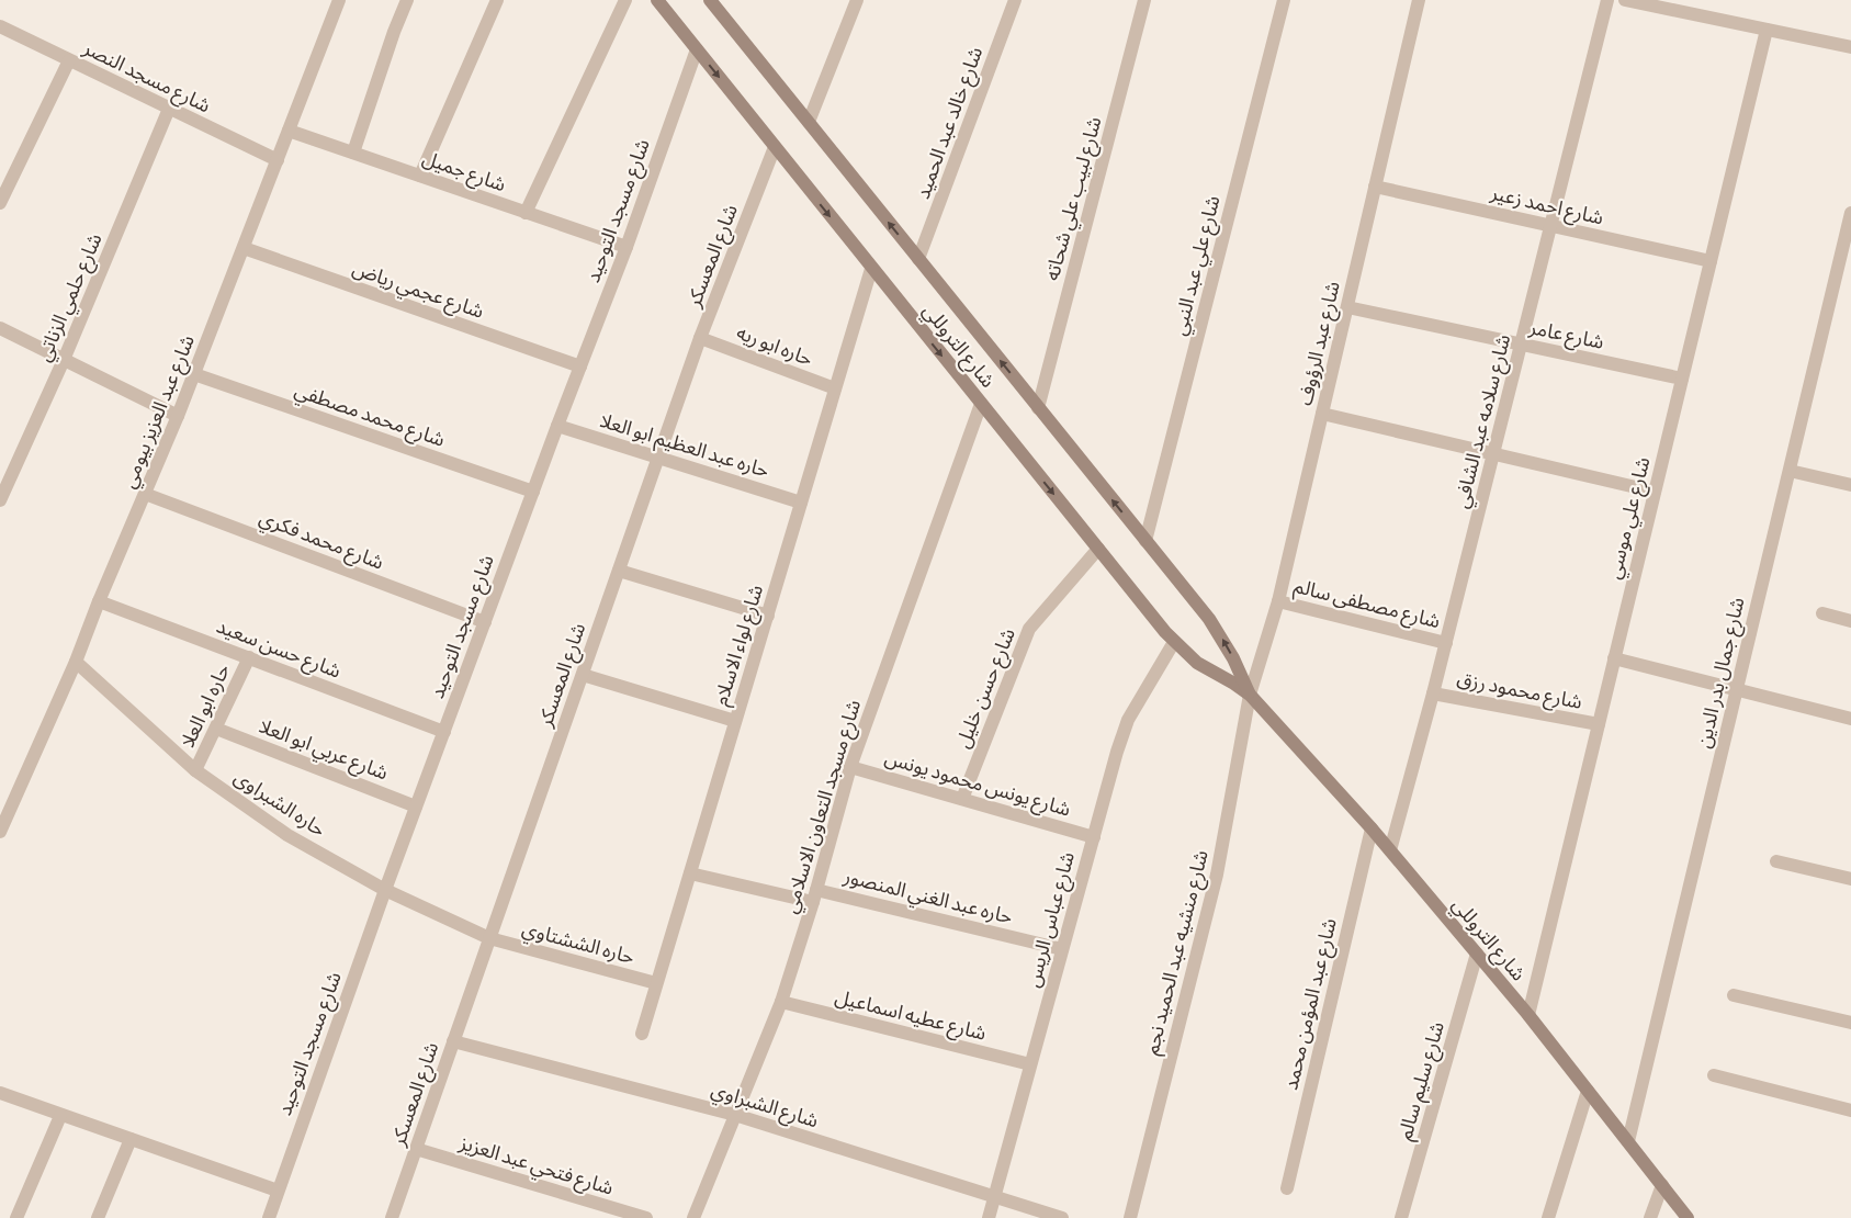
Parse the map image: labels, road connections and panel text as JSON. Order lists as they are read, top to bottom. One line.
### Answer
{"streets":{"street":["شارع مسجد النصر","شارع خالد عبد الحميد","شارع جميل","شارع لبيب علي شحاته","شارع احمد زعير","شارع مسجد التوحيد","شارع المعسكر","شارع علي عبد النبي","شارع عجمي رياض","شارع حلمي الزناتي","شارع عامر","شارع عبد الرؤوف","حاره ابو ريه","شارع التروللي","شارع عبد العزيز بيومي","شارع محمد مصطفي","شارع سلامه عبد الشافي","حاره عبد العظيم ابو العلا","شارع علي موسي","شارع محمد فكري","شارع مصطفى سالم","شارع لواء الاسلام","شارع حسن سعيد","شارع جمال بدر الدين","شارع حسن خليل","شارع محمود رزق","حاره ابو العلا","شارع عربي ابو العلا","شارع يونس محمود يونس","حاره الشبراوى","شارع مسجد التعاون الاسلامي","حاره عبد الغني المنصور","شارع عباس الريس","حاره الششتاوي","شارع منشيه عبد الحميد نجم","شارع عبد المؤمن محمد","شارع عطيه اسماعيل","شارع سليم سالم","شارع الشبراوي","شارع فتحي عبد العزيز"]},"crossings":[["شارع مسجد النصر","شارع حلمي الزناتي"],["شارع مسجد النصر","شارع عبد العزيز بيومي"],["شارع خالد عبد الحميد","شارع التروللي"],["شارع جميل","شارع مسجد التوحيد"],["شارع جميل","شارع عبد العزيز بيومي"],["شارع لبيب علي شحاته","شارع التروللي"],["شارع احمد زعير","شارع عبد الرؤوف"],["شارع احمد زعير","شارع سلامه عبد الشافي"],["شارع احمد زعير","شارع علي موسي"],["شارع مسجد التوحيد","شارع عجمي رياض"],["شارع مسجد التوحيد","شارع التروللي"],["شارع مسجد التوحيد","شارع محمد مصطفي"],["شارع مسجد التوحيد","حاره عبد العظيم ابو العلا"],["شارع مسجد التوحيد","شارع محمد فكري"],["شارع مسجد التوحيد","شارع حسن سعيد"],["شارع مسجد التوحيد","شارع عربي ابو العلا"],["شارع مسجد التوحيد","حاره الشبراوى"],["شارع المعسكر","حاره ابو ريه"],["شارع المعسكر","شارع التروللي"],["شارع المعسكر","حاره عبد العظيم ابو العلا"],["شارع المعسكر","حاره الشبراوى"],["شارع المعسكر","حاره الششتاوي"],["شارع المعسكر","شارع الشبراوي"],["شارع المعسكر","شارع فتحي عبد العزيز"],["شارع علي عبد النبي","شارع التروللي"],["شارع عجمي رياض","شارع عبد العزيز بيومي"],["شارع عامر","شارع عبد الرؤوف"],["شارع عامر","شارع سلامه عبد الشافي"],["شارع عامر","شارع علي موسي"],["شارع عبد الرؤوف","شارع التروللي"],["شارع عبد الرؤوف","شارع مصطفى سالم"],["شارع عبد الرؤوف","شارع منشيه عبد الحميد نجم"],["حاره ابو ريه","شارع لواء الاسلام"],["شارع التروللي","شارع سلامه عبد الشافي"],["شارع التروللي","شارع علي موسي"],["شارع التروللي","شارع لواء الاسلام"],["شارع التروللي","شارع جمال بدر الدين"],["شارع التروللي","شارع حسن خليل"],["شارع التروللي","شارع مسجد التعاون الاسلامي"],["شارع التروللي","شارع عباس الريس"],["شارع التروللي","شارع منشيه عبد الحميد نجم"],["شارع التروللي","شارع عبد المؤمن محمد"],["شارع التروللي","شارع سليم سالم"],["شارع عبد العزيز بيومي","شارع محمد مصطفي"],["شارع عبد العزيز بيومي","شارع محمد فكري"],["شارع عبد العزيز بيومي","شارع حسن سعيد"],["شارع عبد العزيز بيومي","حاره الشبراوى"],["شارع سلامه عبد الشافي","شارع مصطفى سالم"],["شارع سلامه عبد الشافي","شارع محمود رزق"],["حاره عبد العظيم ابو العلا","شارع لواء الاسلام"],["شارع علي موسي","شارع محمود رزق"],["شارع لواء الاسلام","حاره عبد الغني المنصور"],["شارع لواء الاسلام","حاره الششتاوي"],["شارع حسن سعيد","حاره ابو العلا"],["شارع حسن خليل","شارع يونس محمود يونس"],["حاره ابو العلا","شارع عربي ابو العلا"],["حاره ابو العلا","حاره الشبراوى"],["شارع يونس محمود يونس","شارع مسجد التعاون الاسلامي"],["شارع يونس محمود يونس","شارع عباس الريس"],["حاره الشبراوى","حاره الششتاوي"],["شارع مسجد التعاون الاسلامي","حاره عبد الغني المنصور"],["شارع مسجد التعاون الاسلامي","شارع عطيه اسماعيل"],["شارع مسجد التعاون الاسلامي","شارع الشبراوي"],["حاره عبد الغني المنصور","شارع عباس الريس"],["شارع عباس الريس","شارع عطيه اسماعيل"],["شارع عباس الريس","شارع الشبراوي"]]}
